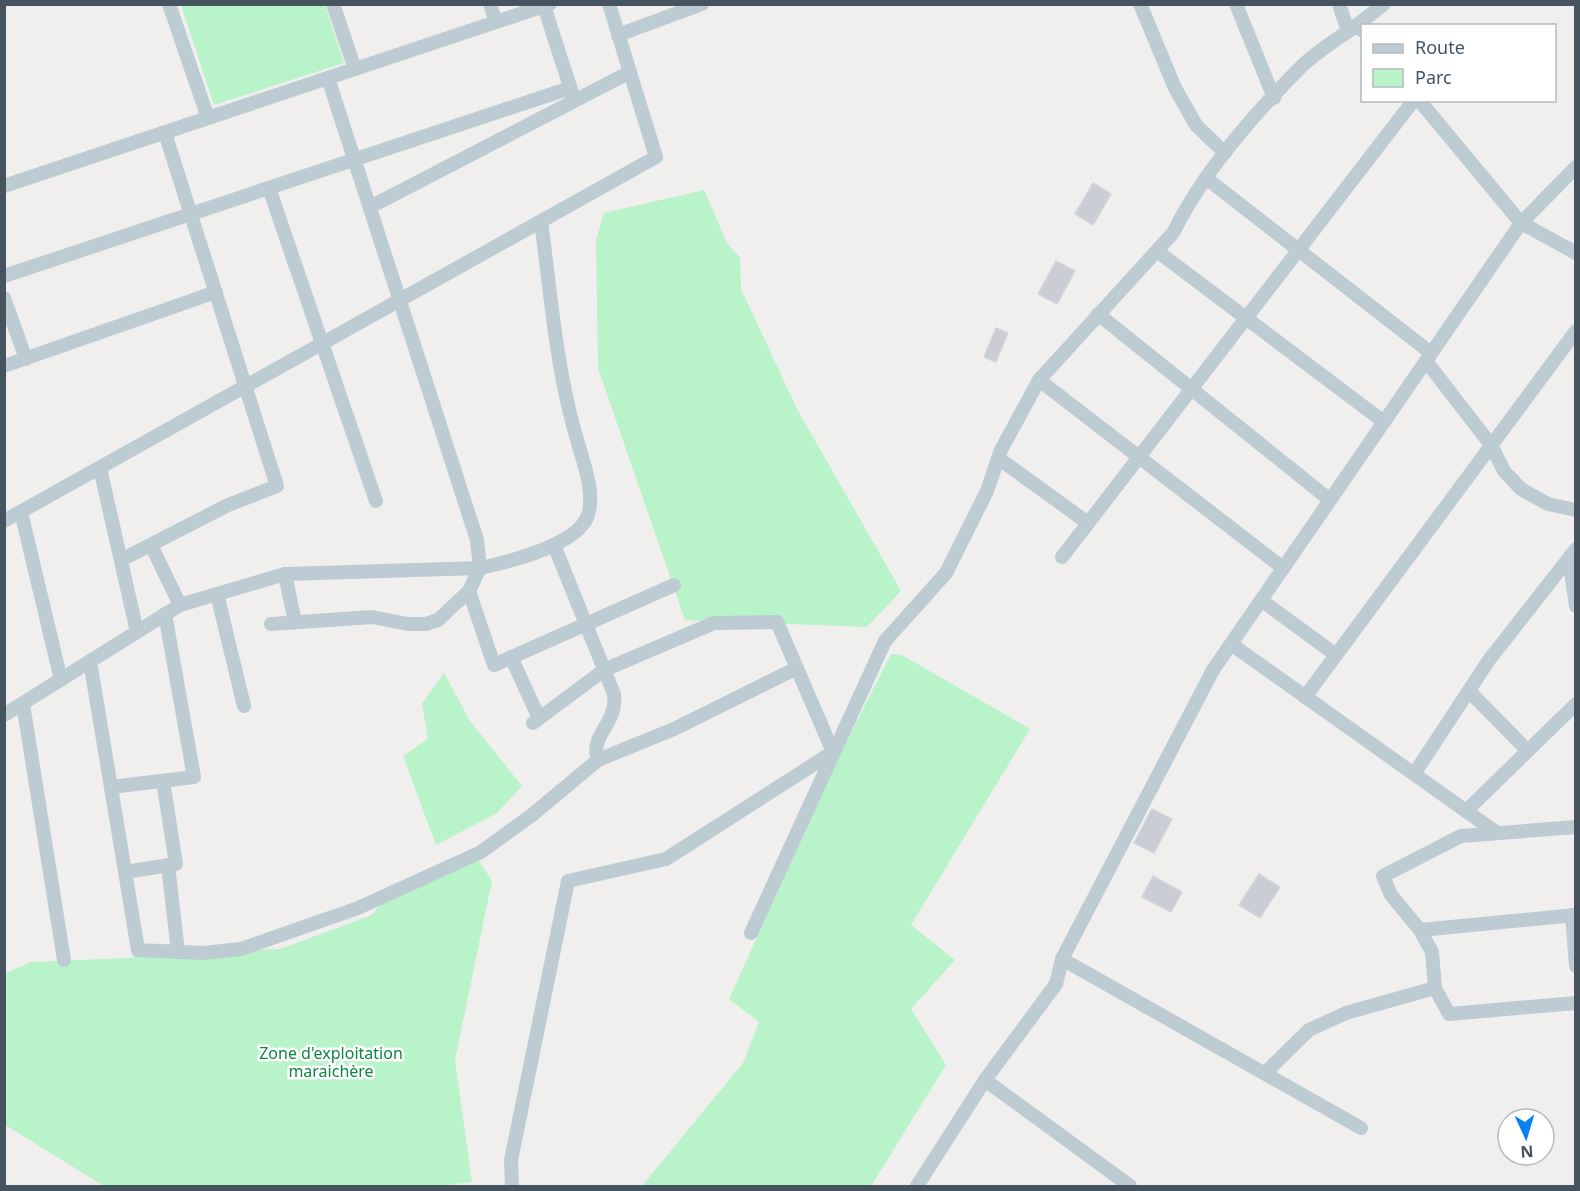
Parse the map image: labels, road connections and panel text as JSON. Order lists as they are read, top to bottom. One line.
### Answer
{"parks":["Zone d'exploitation maraichère"],"legend":["Route","Parc"],"north":"bottom"}
